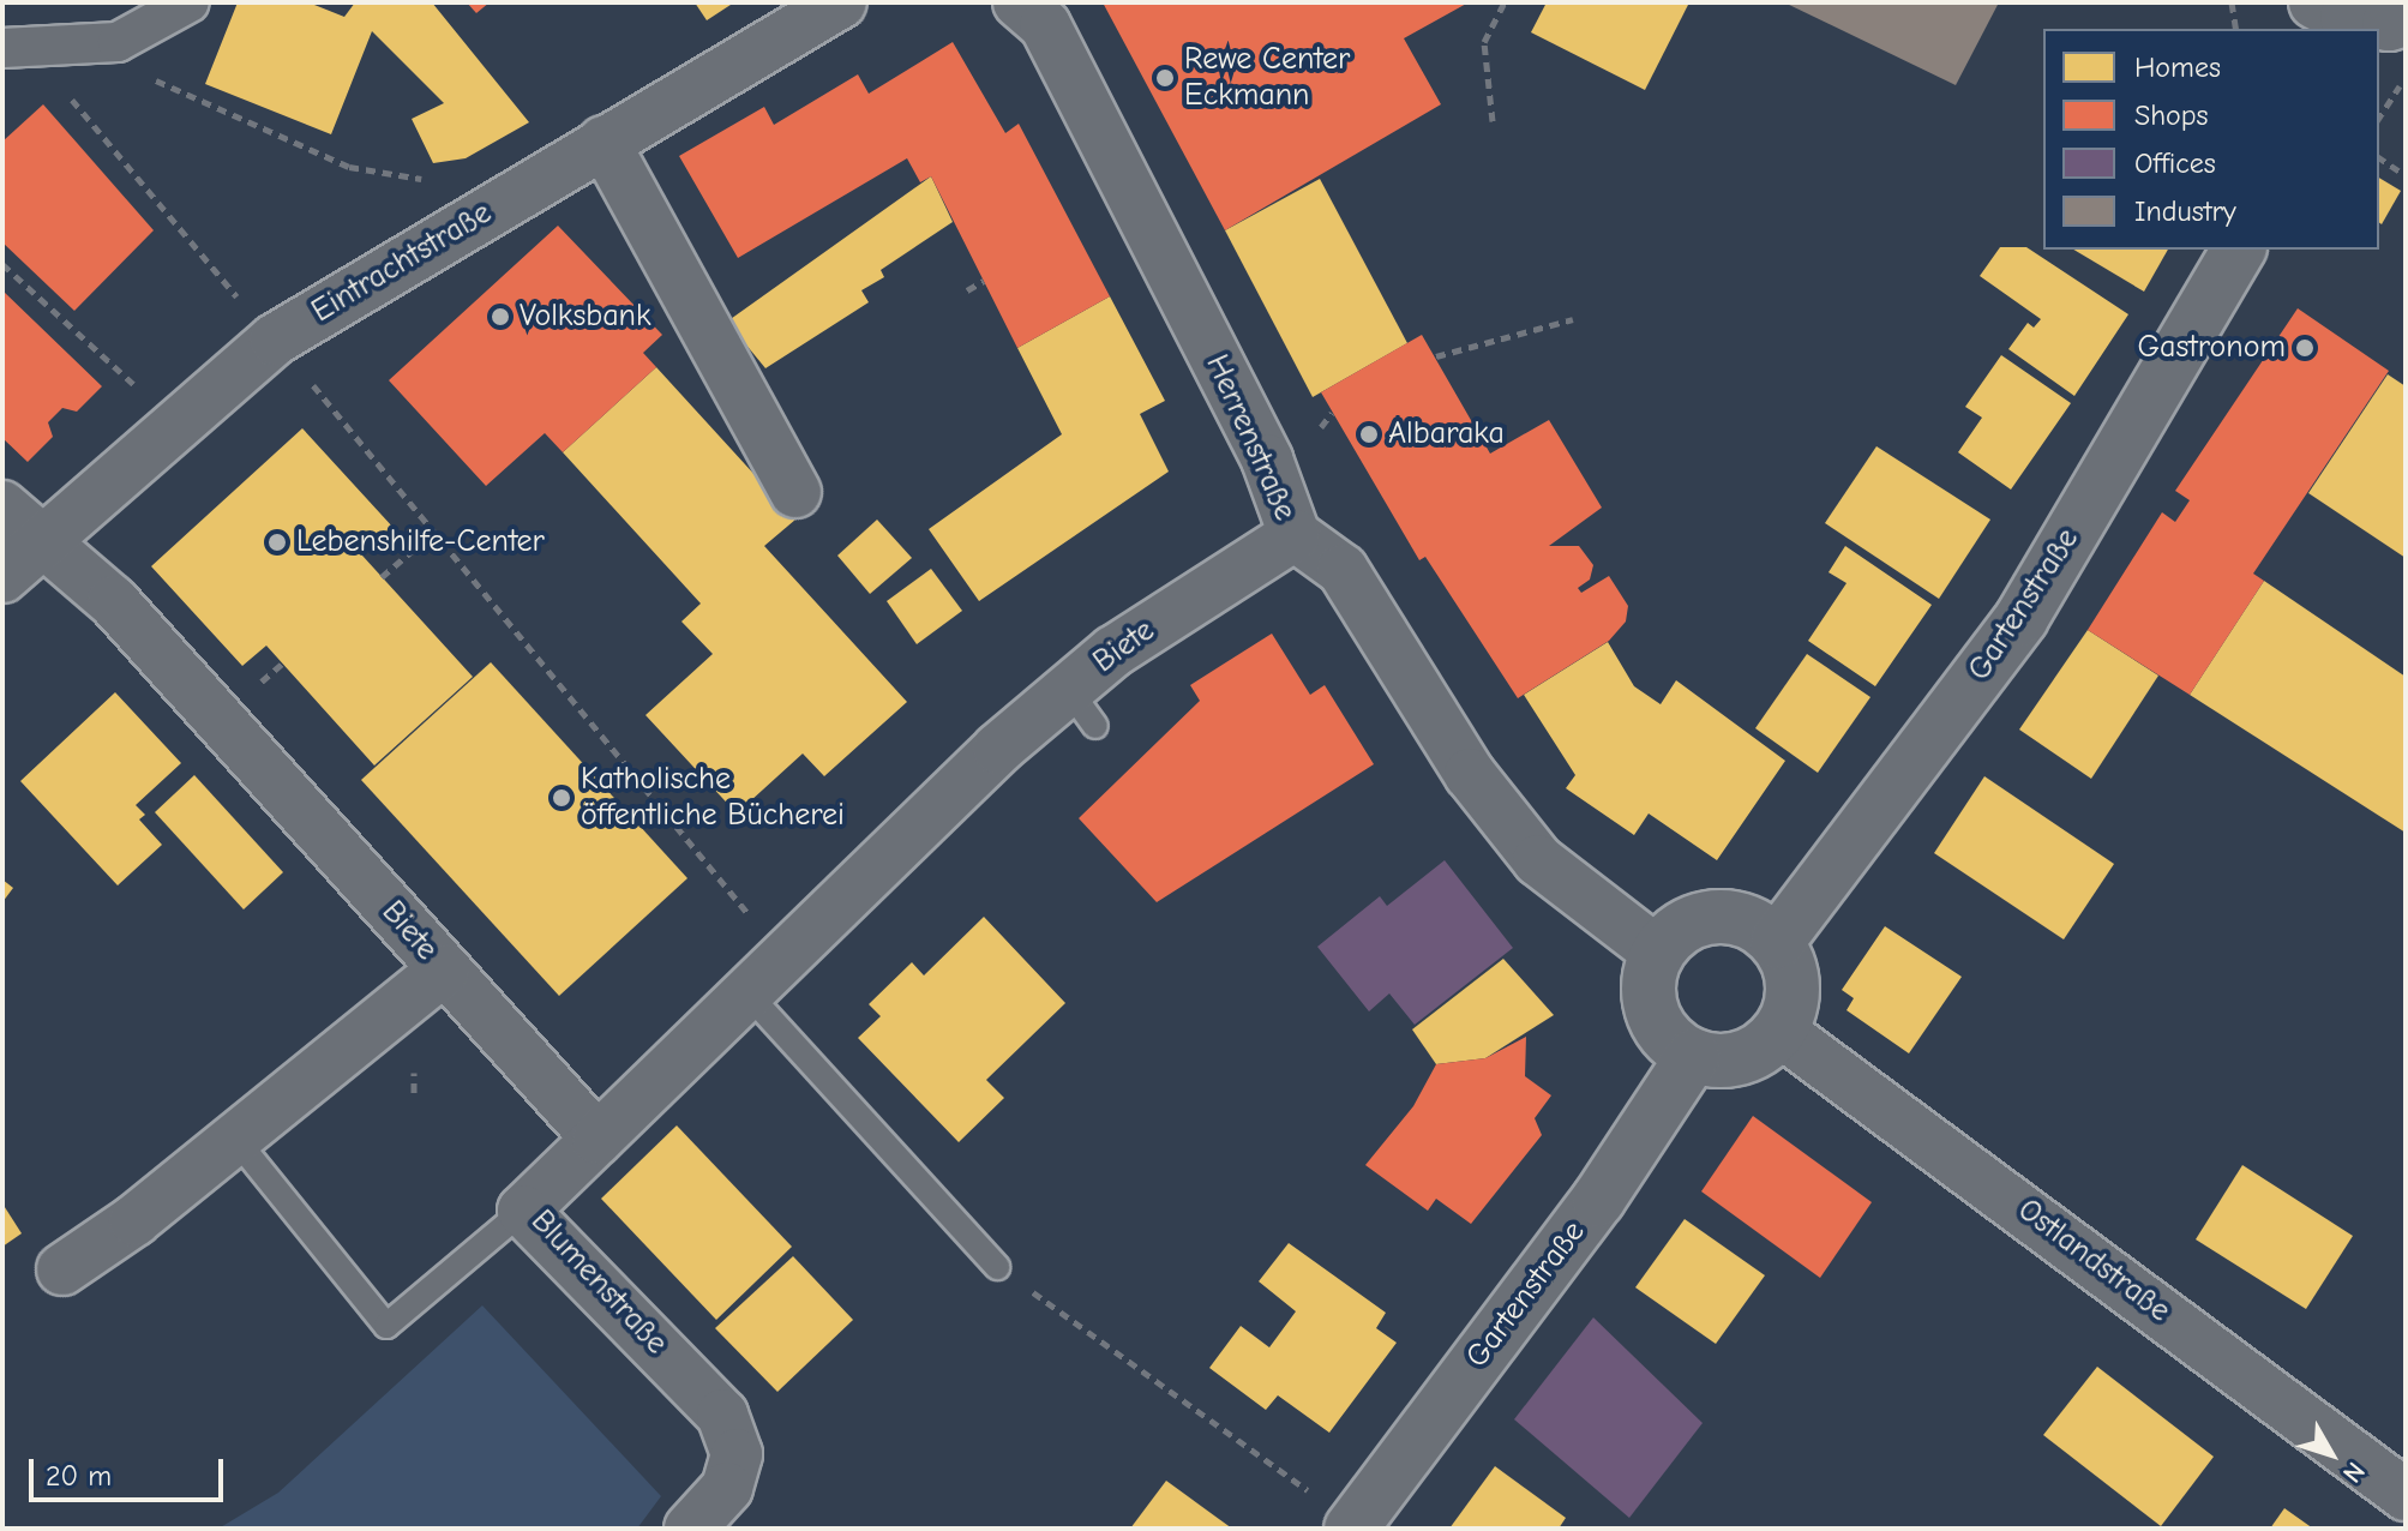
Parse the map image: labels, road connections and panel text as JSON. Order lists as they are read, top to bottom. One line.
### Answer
{"streets":{"street":["Eintrachtstraße","Herrenstraße","Gartenstraße","Biete","Ostlandstraße","Blumenstraße"]},"crossings":[["Eintrachtstraße","Biete"],["Herrenstraße","Gartenstraße"],["Herrenstraße","Biete"],["Herrenstraße","Ostlandstraße"],["Gartenstraße","Ostlandstraße"],["Biete","Blumenstraße"]],"places":["Rewe Center Eckmann","Volksbank","Gastronom","Albaraka","Lebenshilfe-Center","Katholische öffentliche Bücherei"],"legend":["Homes","Shops","Offices","Industry"],"scale_bar":"20 m","north":"bottom right"}
